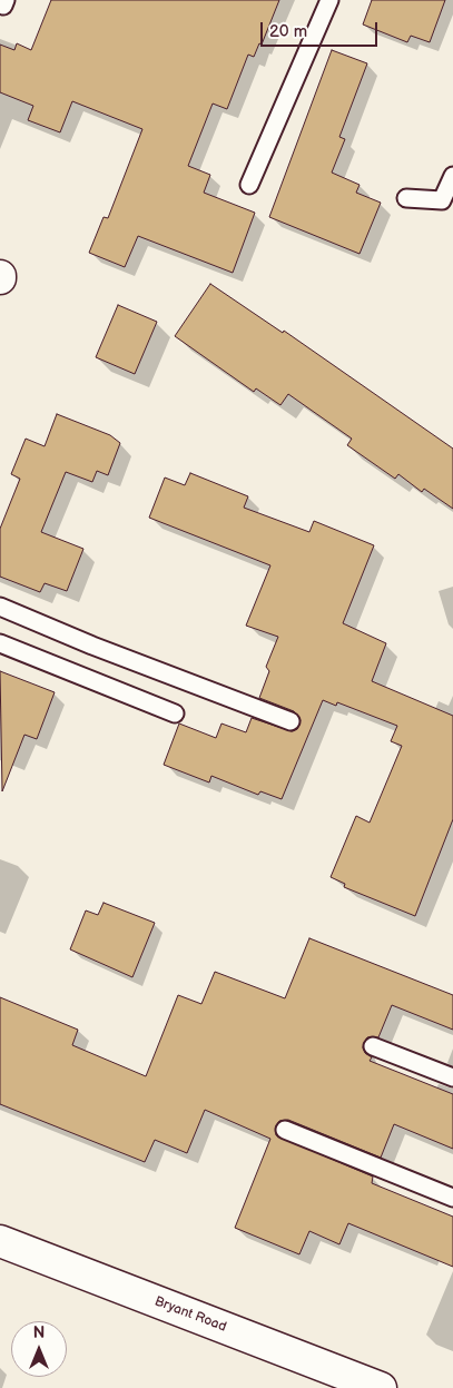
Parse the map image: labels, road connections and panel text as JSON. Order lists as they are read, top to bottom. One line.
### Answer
{"streets":{"street":["Bryant Road"]},"scale_bar":"20 m","north":"top"}
